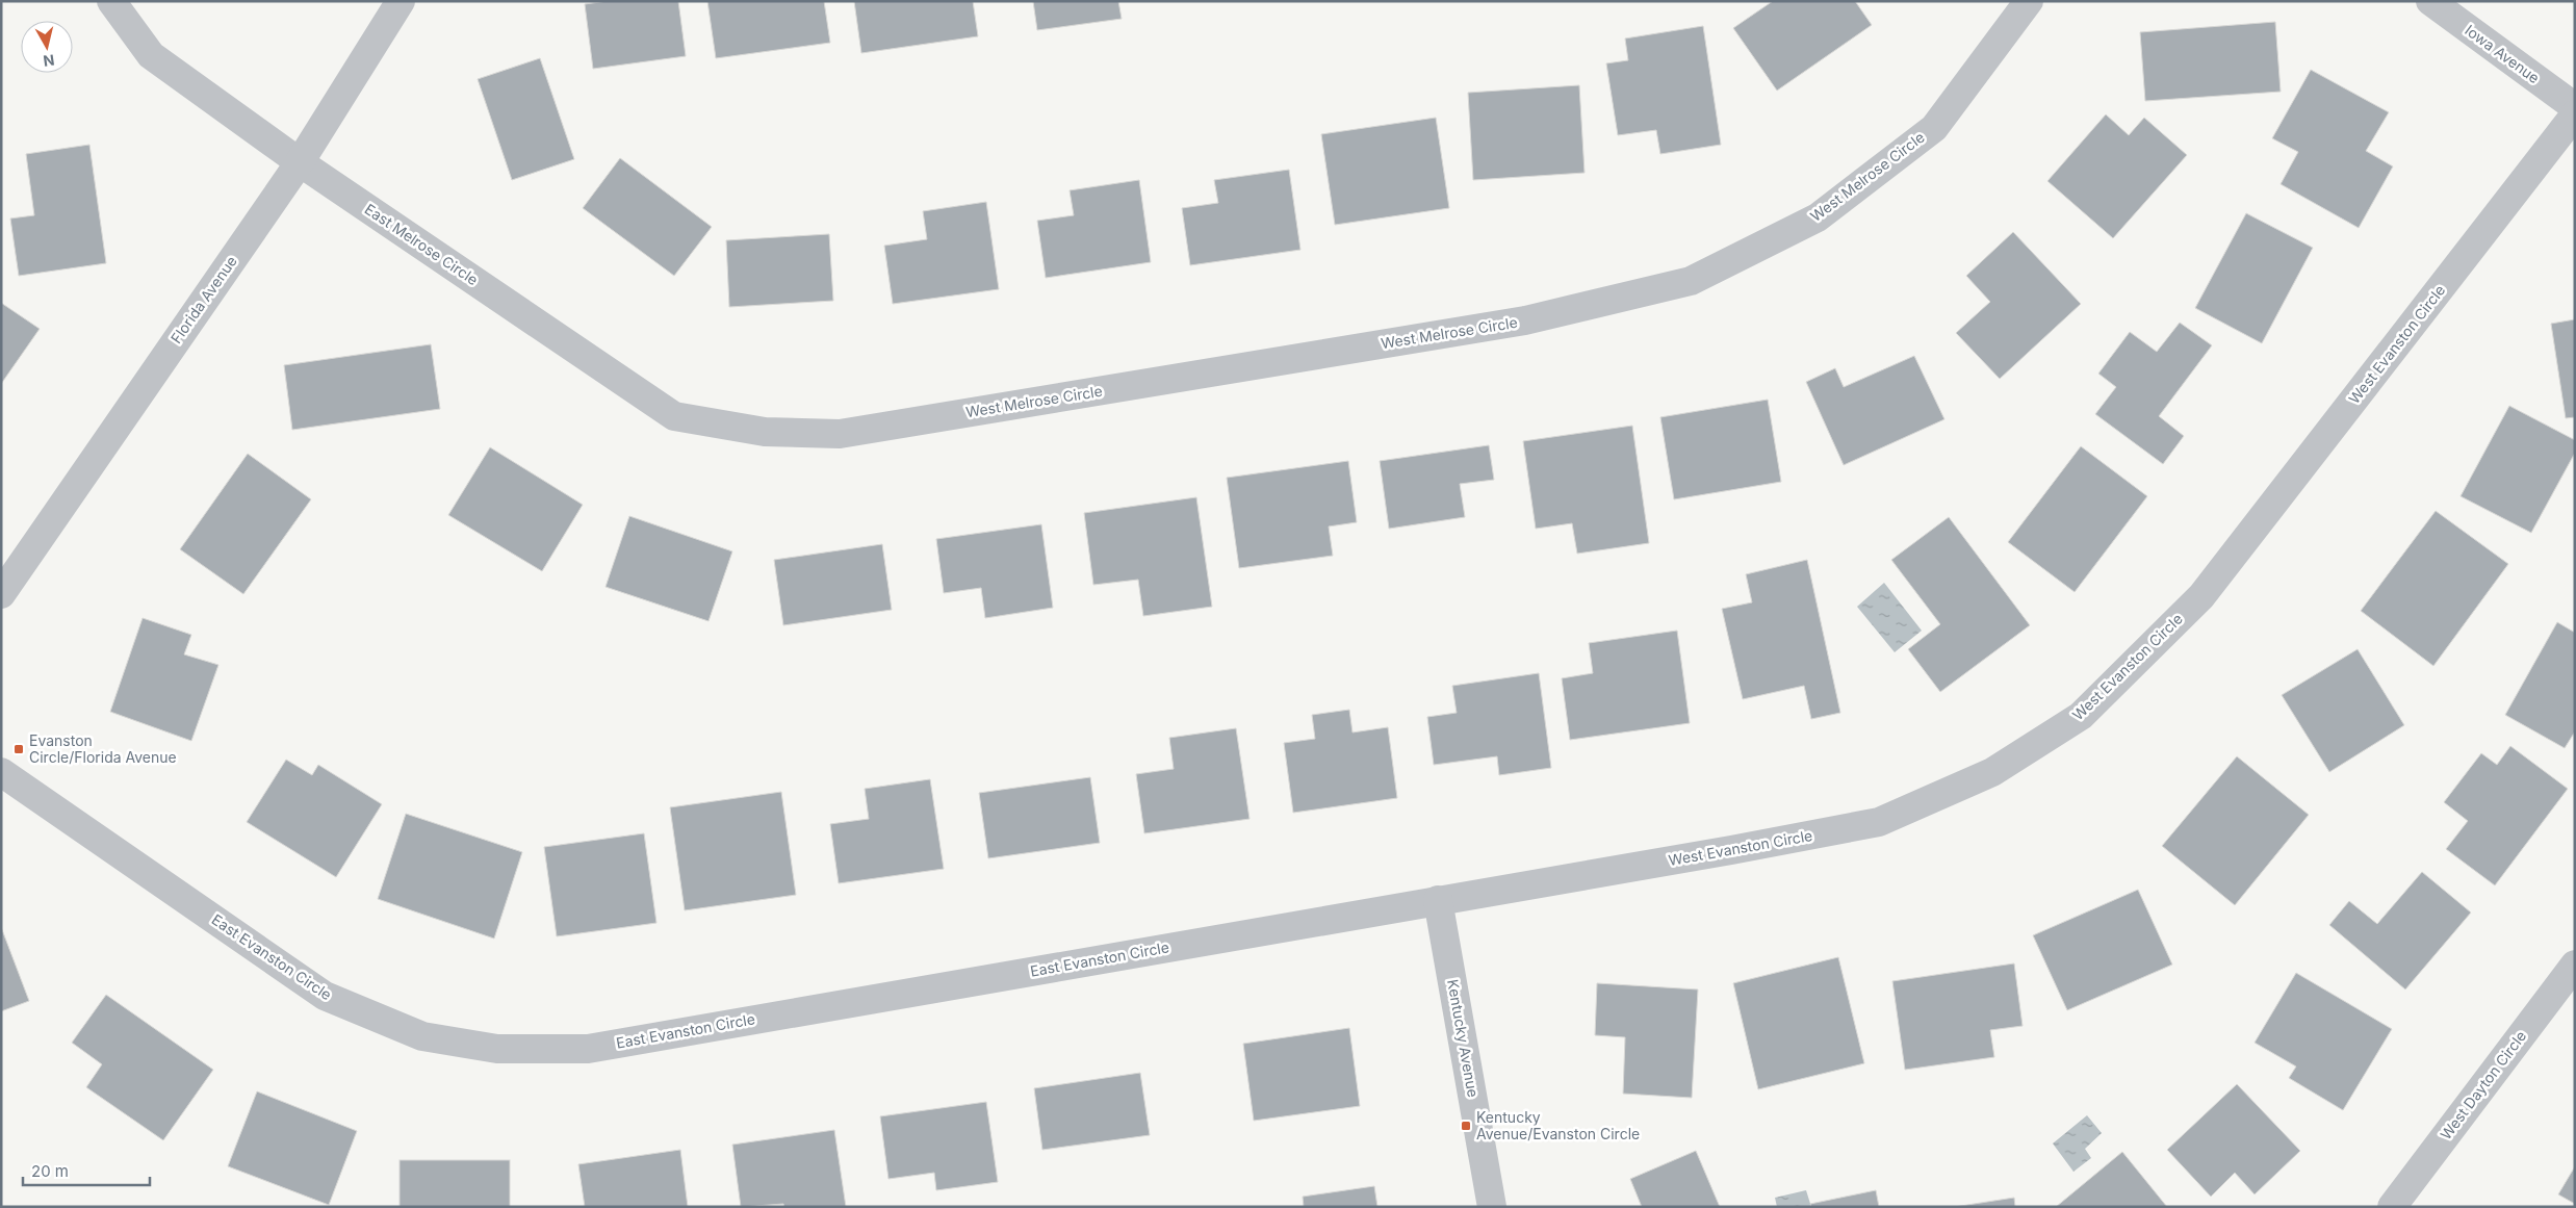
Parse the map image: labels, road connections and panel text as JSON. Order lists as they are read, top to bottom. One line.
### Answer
{"streets":{"street":["Iowa Avenue","West Melrose Circle","East Melrose Circle","Florida Avenue","West Evanston Circle","East Evanston Circle","Kentucky Avenue","West Dayton Circle"]},"crossings":[["West Melrose Circle","East Melrose Circle"],["East Melrose Circle","Florida Avenue"],["West Evanston Circle","East Evanston Circle"],["West Evanston Circle","Kentucky Avenue"],["East Evanston Circle","Kentucky Avenue"]],"places":{"transit":["Evanston Circle/Florida Avenue","Kentucky Avenue/Evanston Circle"]},"scale_bar":"20 m","north":"bottom"}
